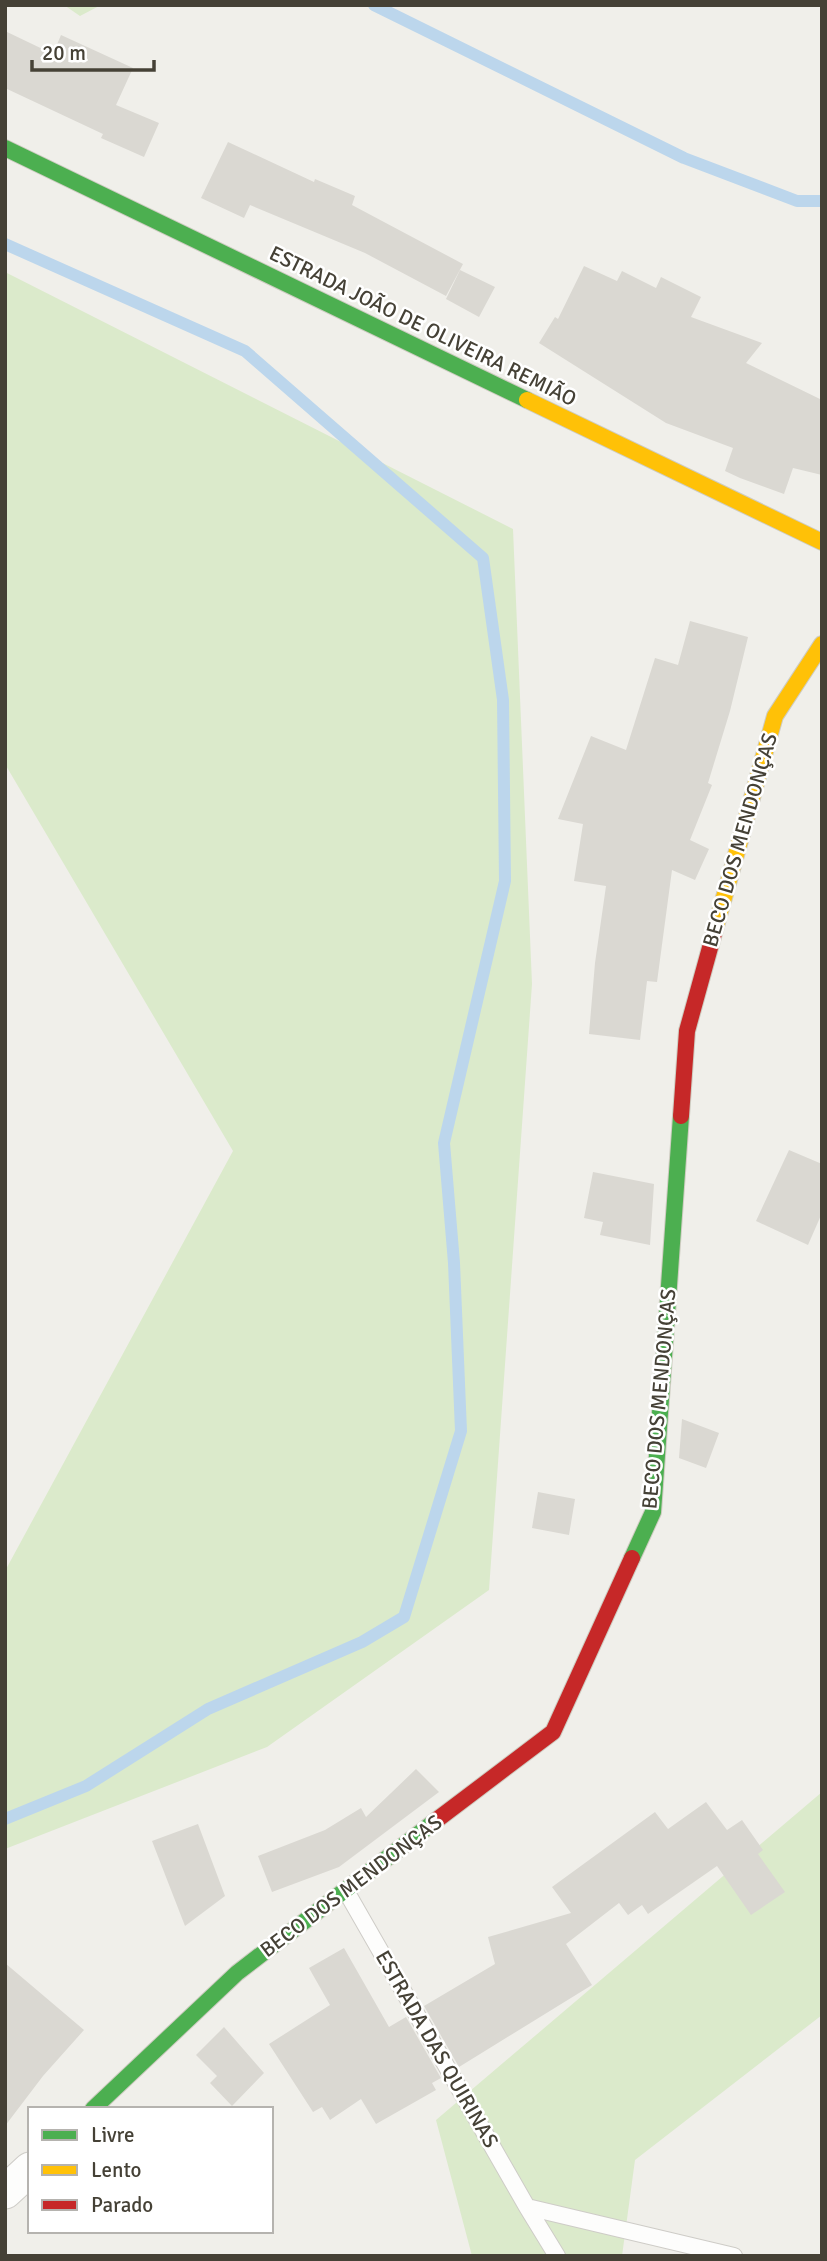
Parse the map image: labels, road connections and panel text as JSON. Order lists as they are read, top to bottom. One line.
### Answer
{"streets":{"street":["ESTRADA JOÃO DE OLIVEIRA REMIÃO","BECO DOS MENDONÇAS"],"lane":["ESTRADA DAS QUIRINAS"]},"crossings":[["BECO DOS MENDONÇAS","ESTRADA DAS QUIRINAS"]],"legend":["Livre","Lento","Parado"],"scale_bar":"20 m"}
